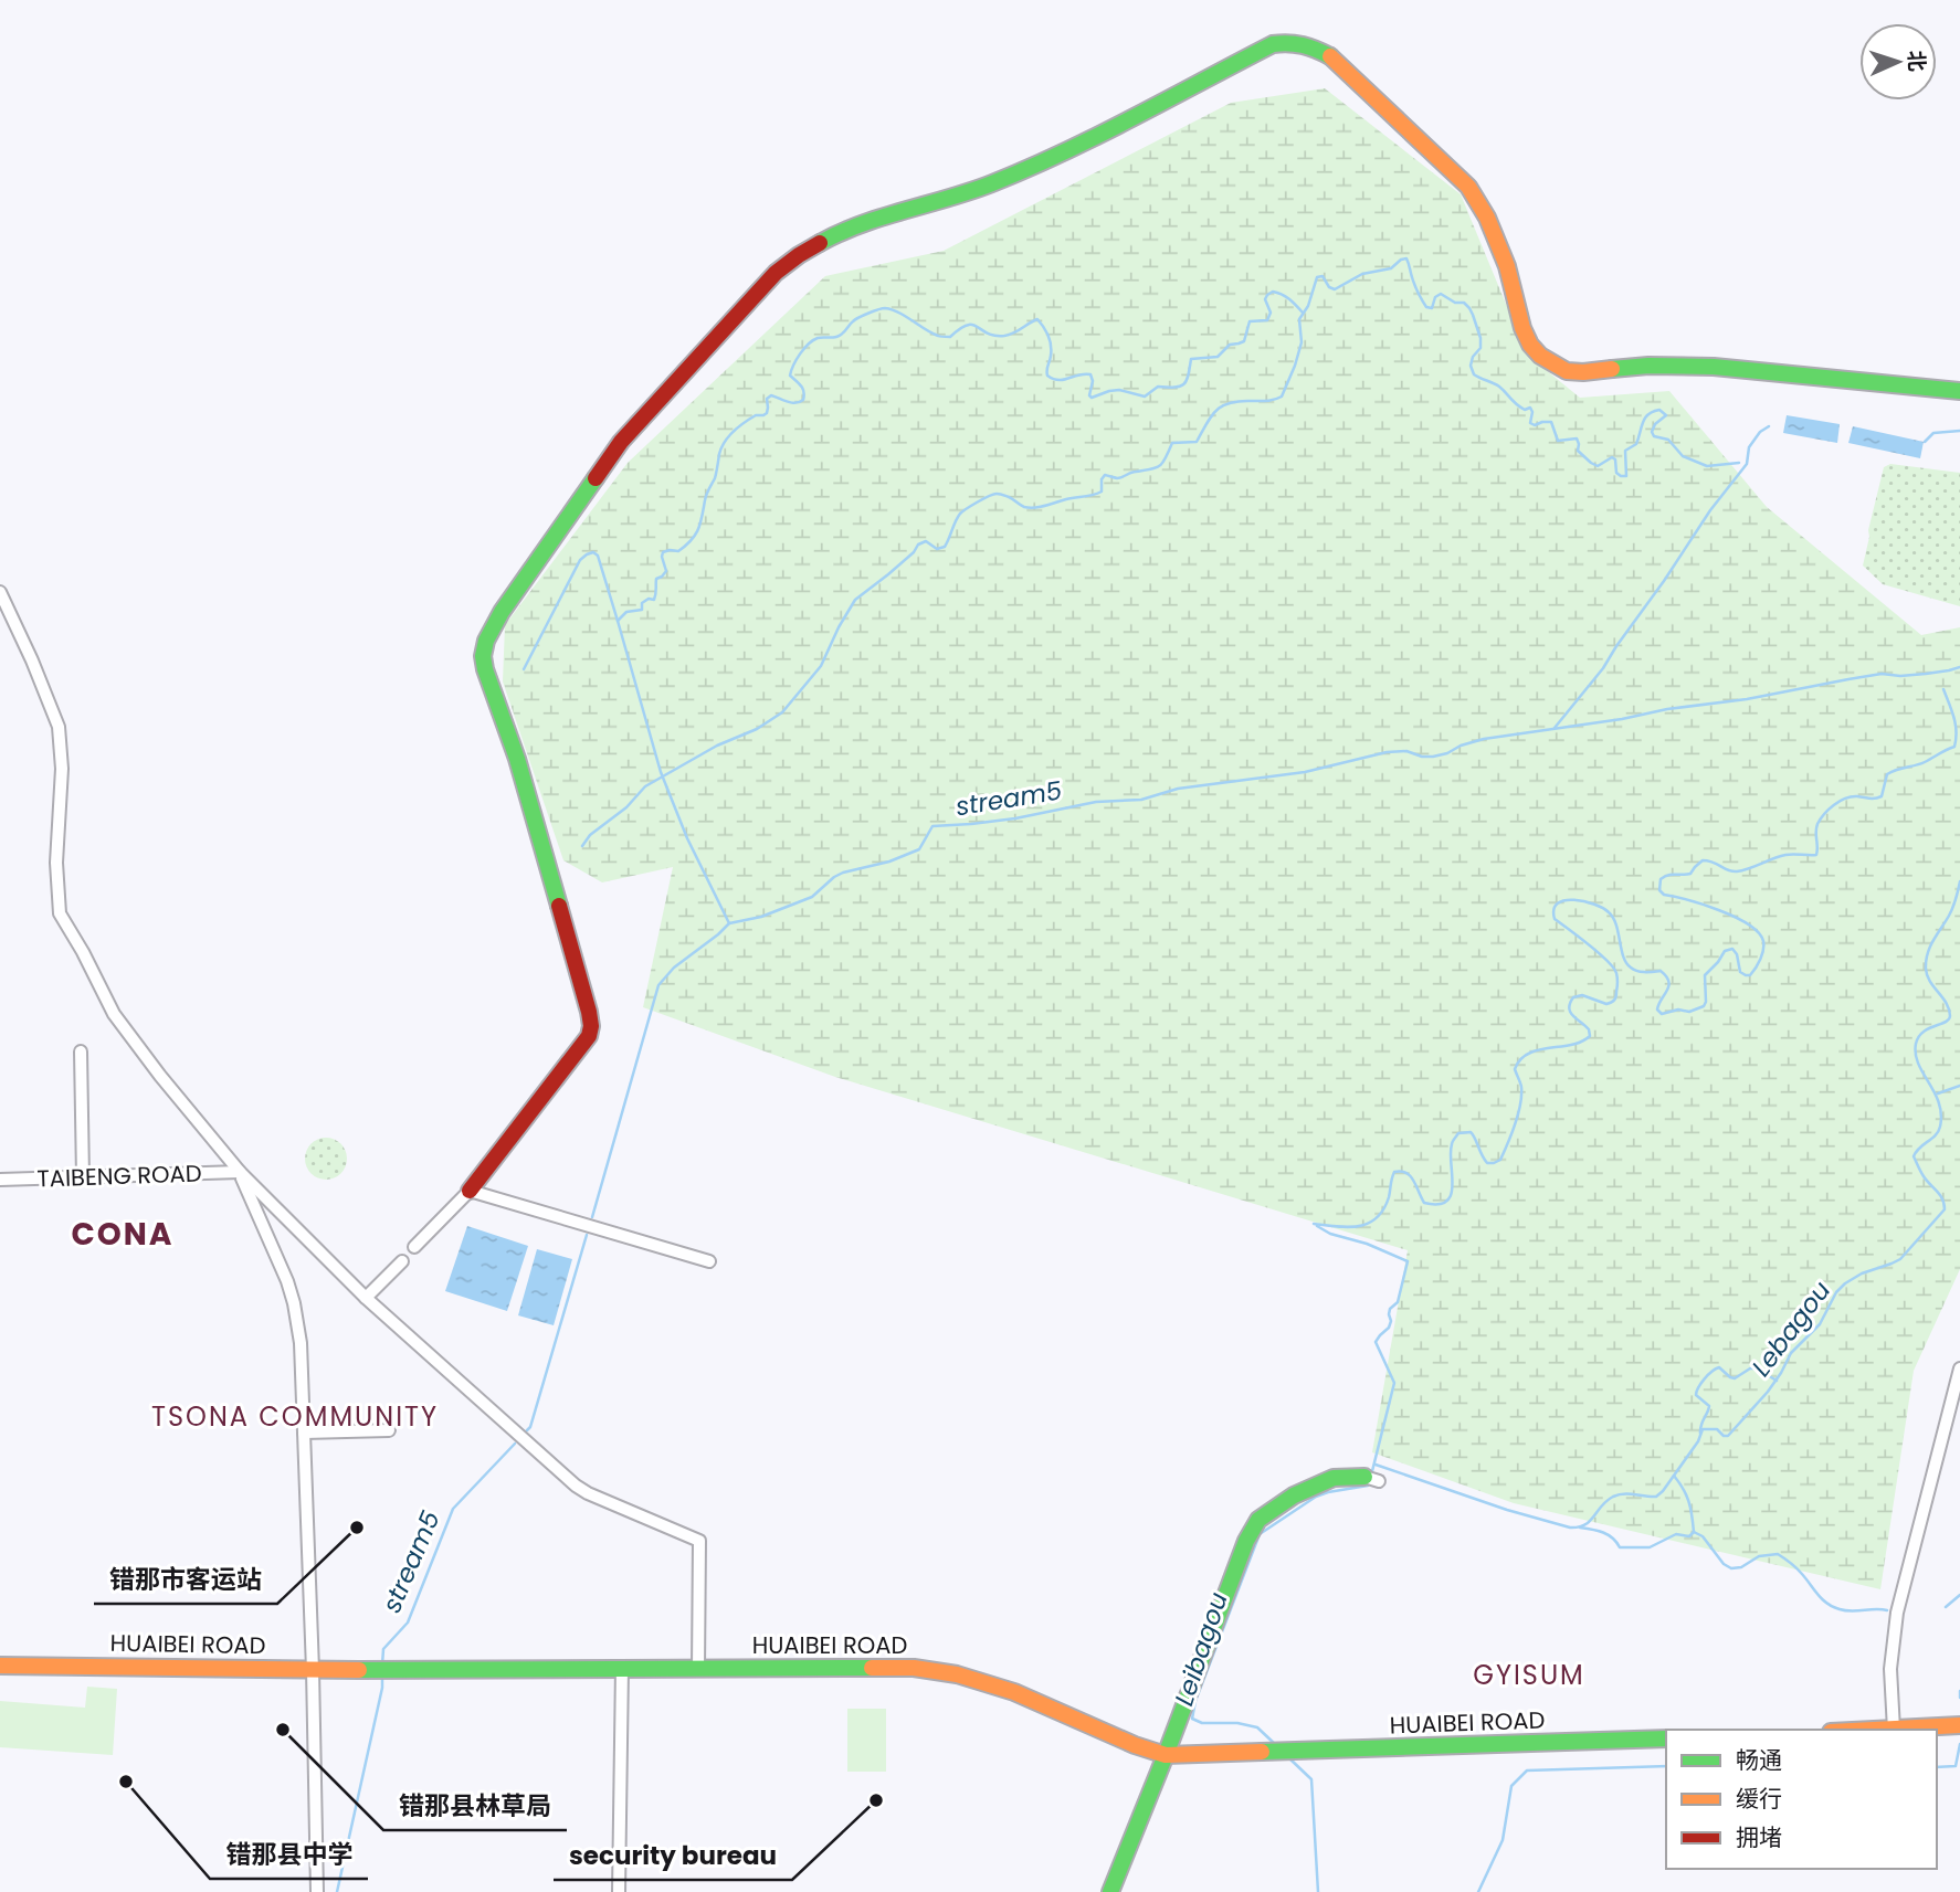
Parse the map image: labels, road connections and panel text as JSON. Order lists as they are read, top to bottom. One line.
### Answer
{"streets":{"street":["TAIBENG ROAD","HUAIBEI ROAD"]},"districts":["CONA","TSONA COMMUNITY","GYISUM"],"water":["stream5","Lebagou","Leibagou"],"places":["错那市客运站","错那县林草局","错那县中学","security bureau"],"legend":["畅通","缓行","拥堵"],"north":"right"}
